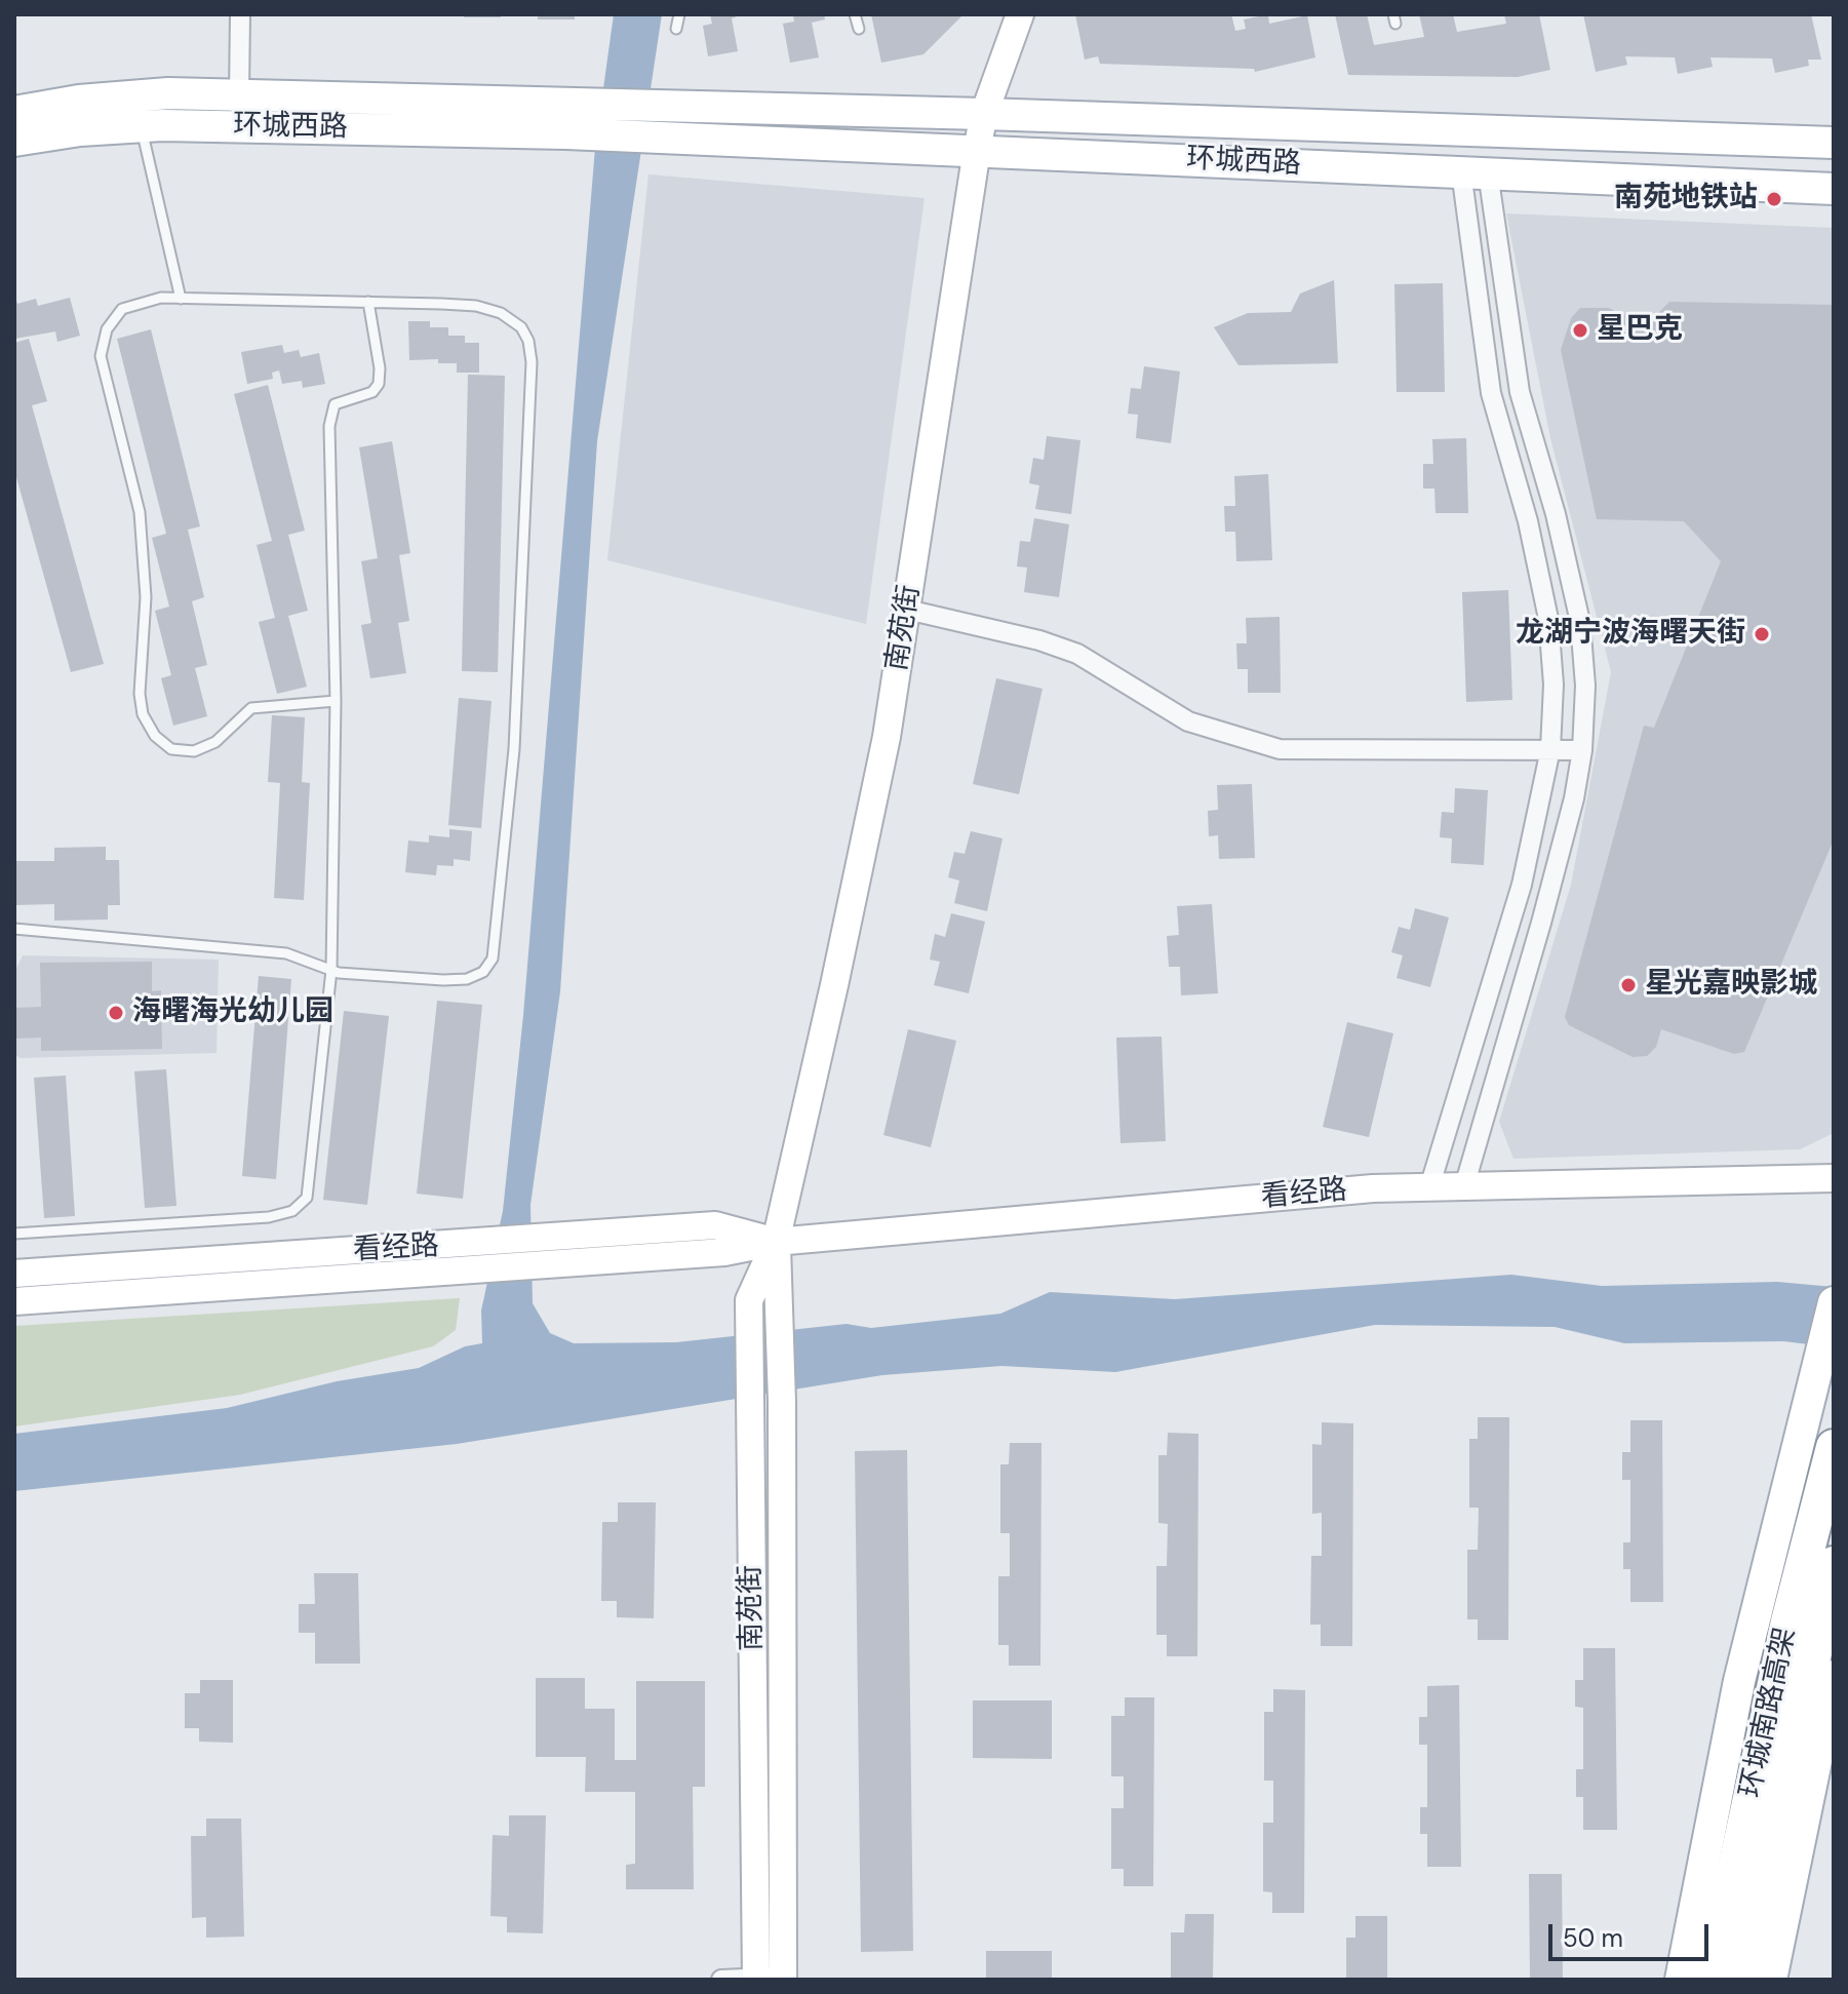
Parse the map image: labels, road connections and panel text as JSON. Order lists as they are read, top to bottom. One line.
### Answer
{"streets":{"highway":["环城南路高架"],"main road":["环城西路"],"street":["南苑街","看经路"]},"crossings":[["环城西路","南苑街"],["南苑街","看经路"]],"places":["南苑地铁站","星巴克","龙湖宁波海曙天街","星光嘉映影城","海曙海光幼儿园"],"scale_bar":"50 m"}
